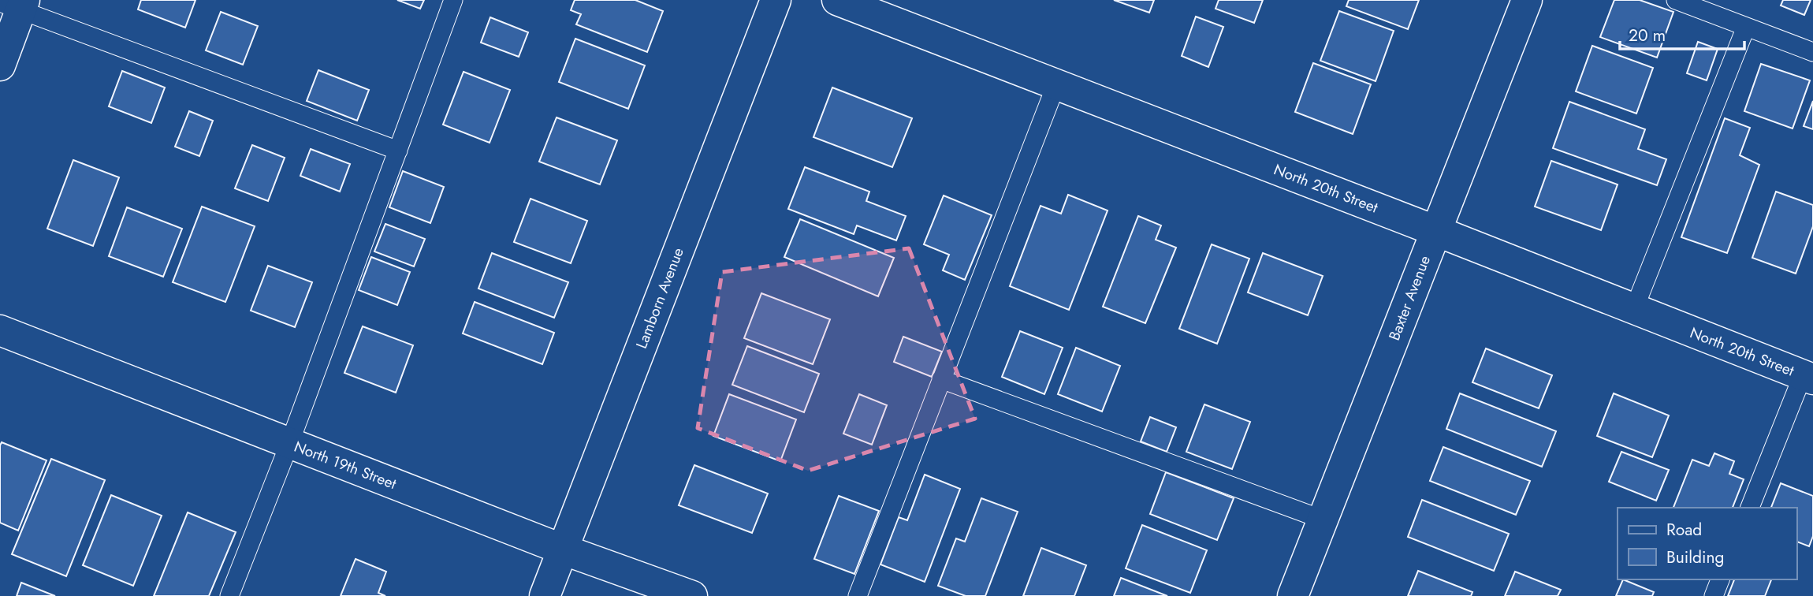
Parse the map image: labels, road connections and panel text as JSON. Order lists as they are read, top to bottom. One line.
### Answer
{"streets":{"street":["North 20th Street","Lamborn Avenue","Baxter Avenue","North 19th Street"]},"crossings":[["North 20th Street","Baxter Avenue"],["Lamborn Avenue","North 19th Street"]],"legend":["Road","Building"],"scale_bar":"20 m"}
